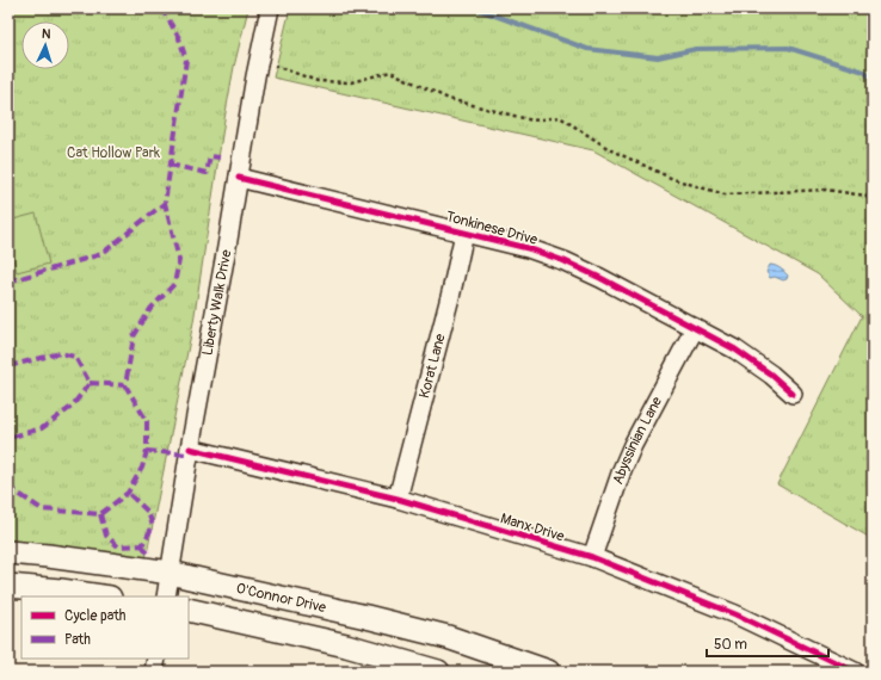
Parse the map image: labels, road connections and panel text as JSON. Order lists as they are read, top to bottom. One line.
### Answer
{"streets":{"main road":["O'Connor Drive"],"street":["Tonkinese Drive","Liberty Walk Drive","Korat Lane","Abyssinian Lane","Manx Drive"]},"crossings":[["Tonkinese Drive","Liberty Walk Drive"],["Tonkinese Drive","Korat Lane"],["Tonkinese Drive","Abyssinian Lane"],["Liberty Walk Drive","Manx Drive"],["Liberty Walk Drive","O'Connor Drive"],["Korat Lane","Manx Drive"],["Abyssinian Lane","Manx Drive"]],"parks":["Cat Hollow Park"],"legend":["Cycle path","Path"],"scale_bar":"50 m","north":"top"}
